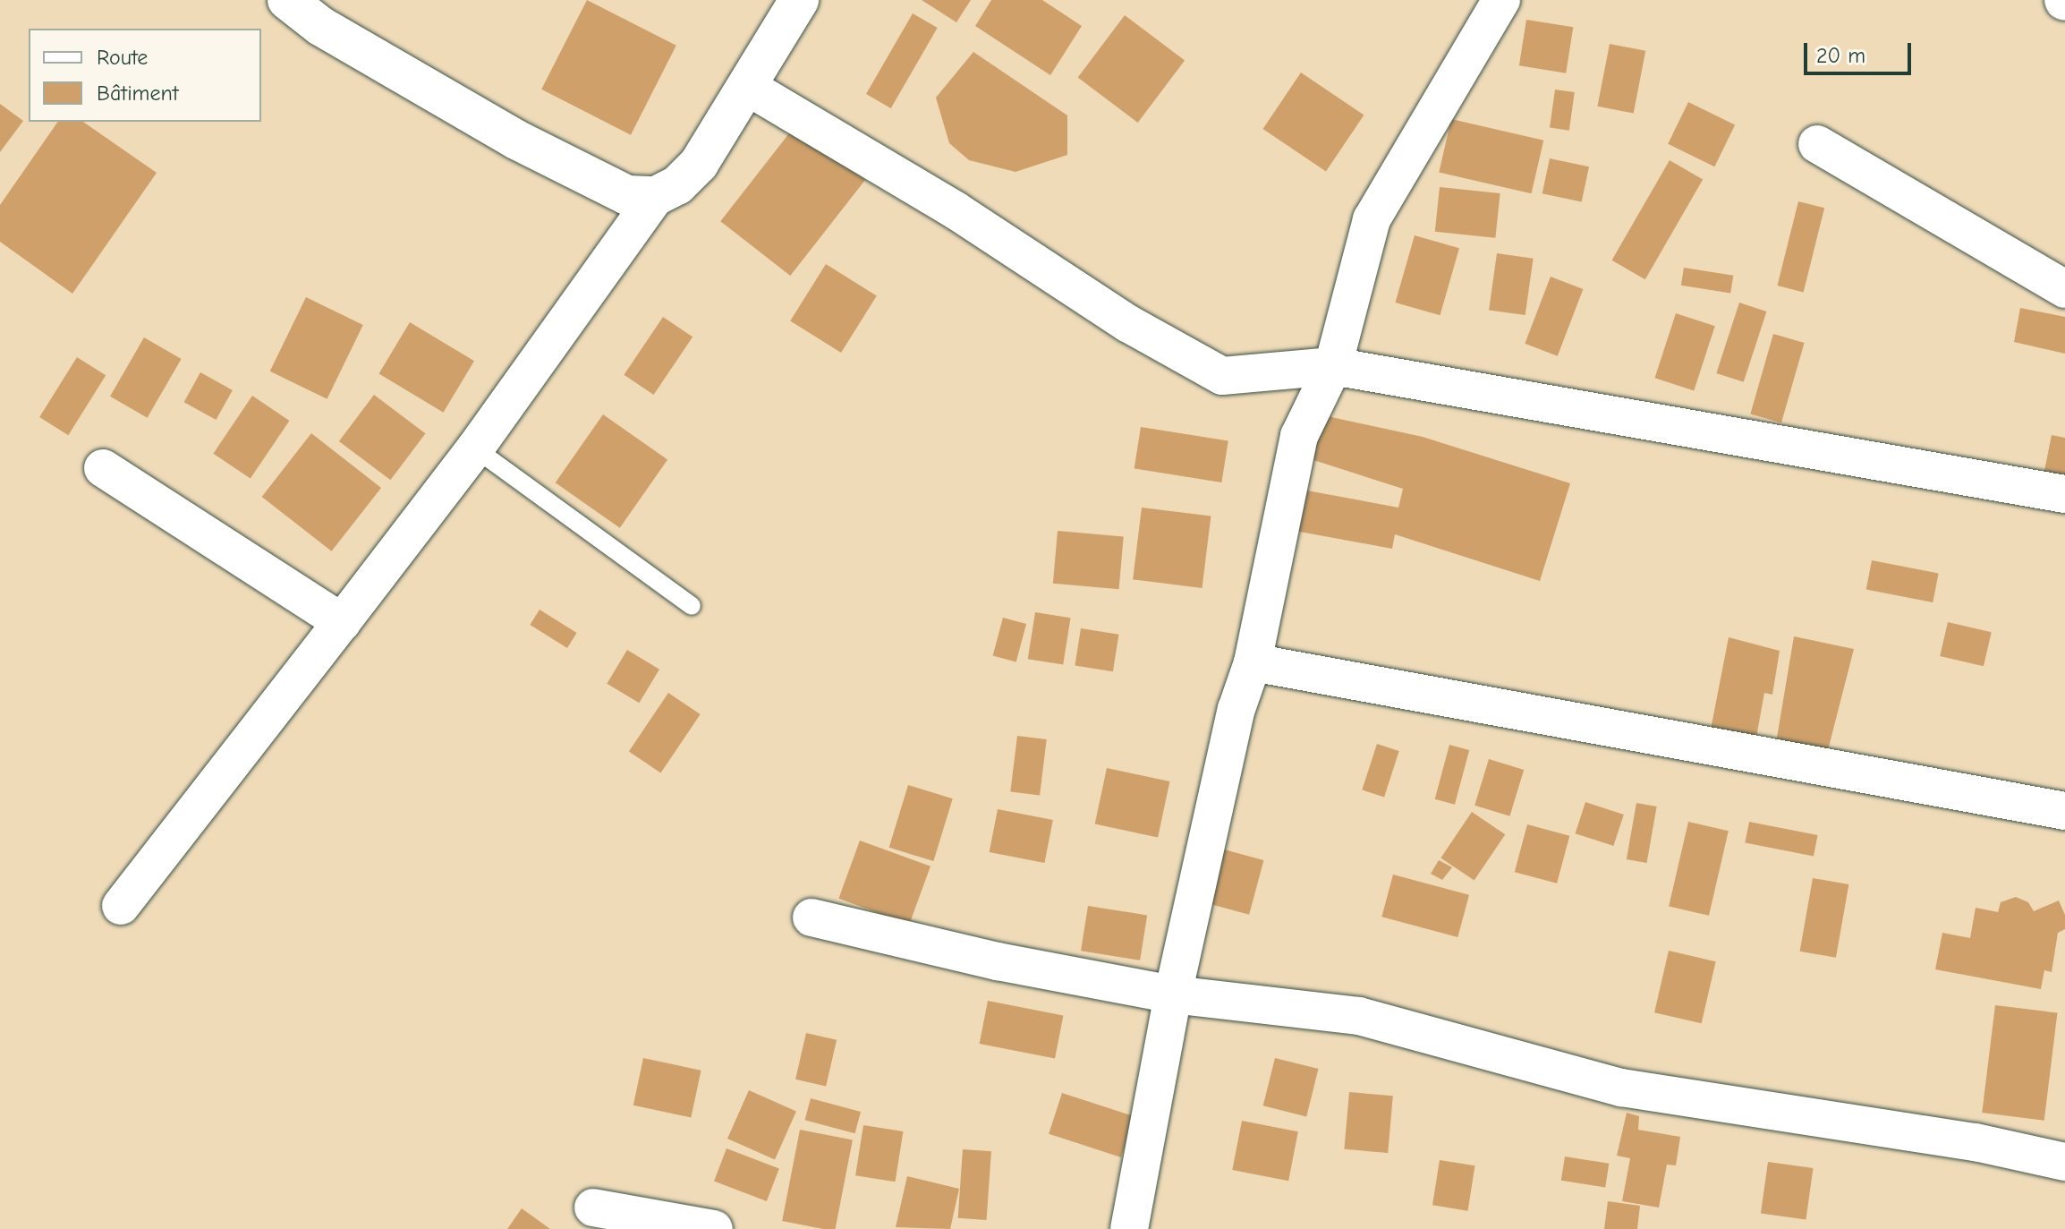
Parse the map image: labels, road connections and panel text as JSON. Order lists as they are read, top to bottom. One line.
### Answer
{"legend":["Route","Bâtiment"],"scale_bar":"20 m"}
